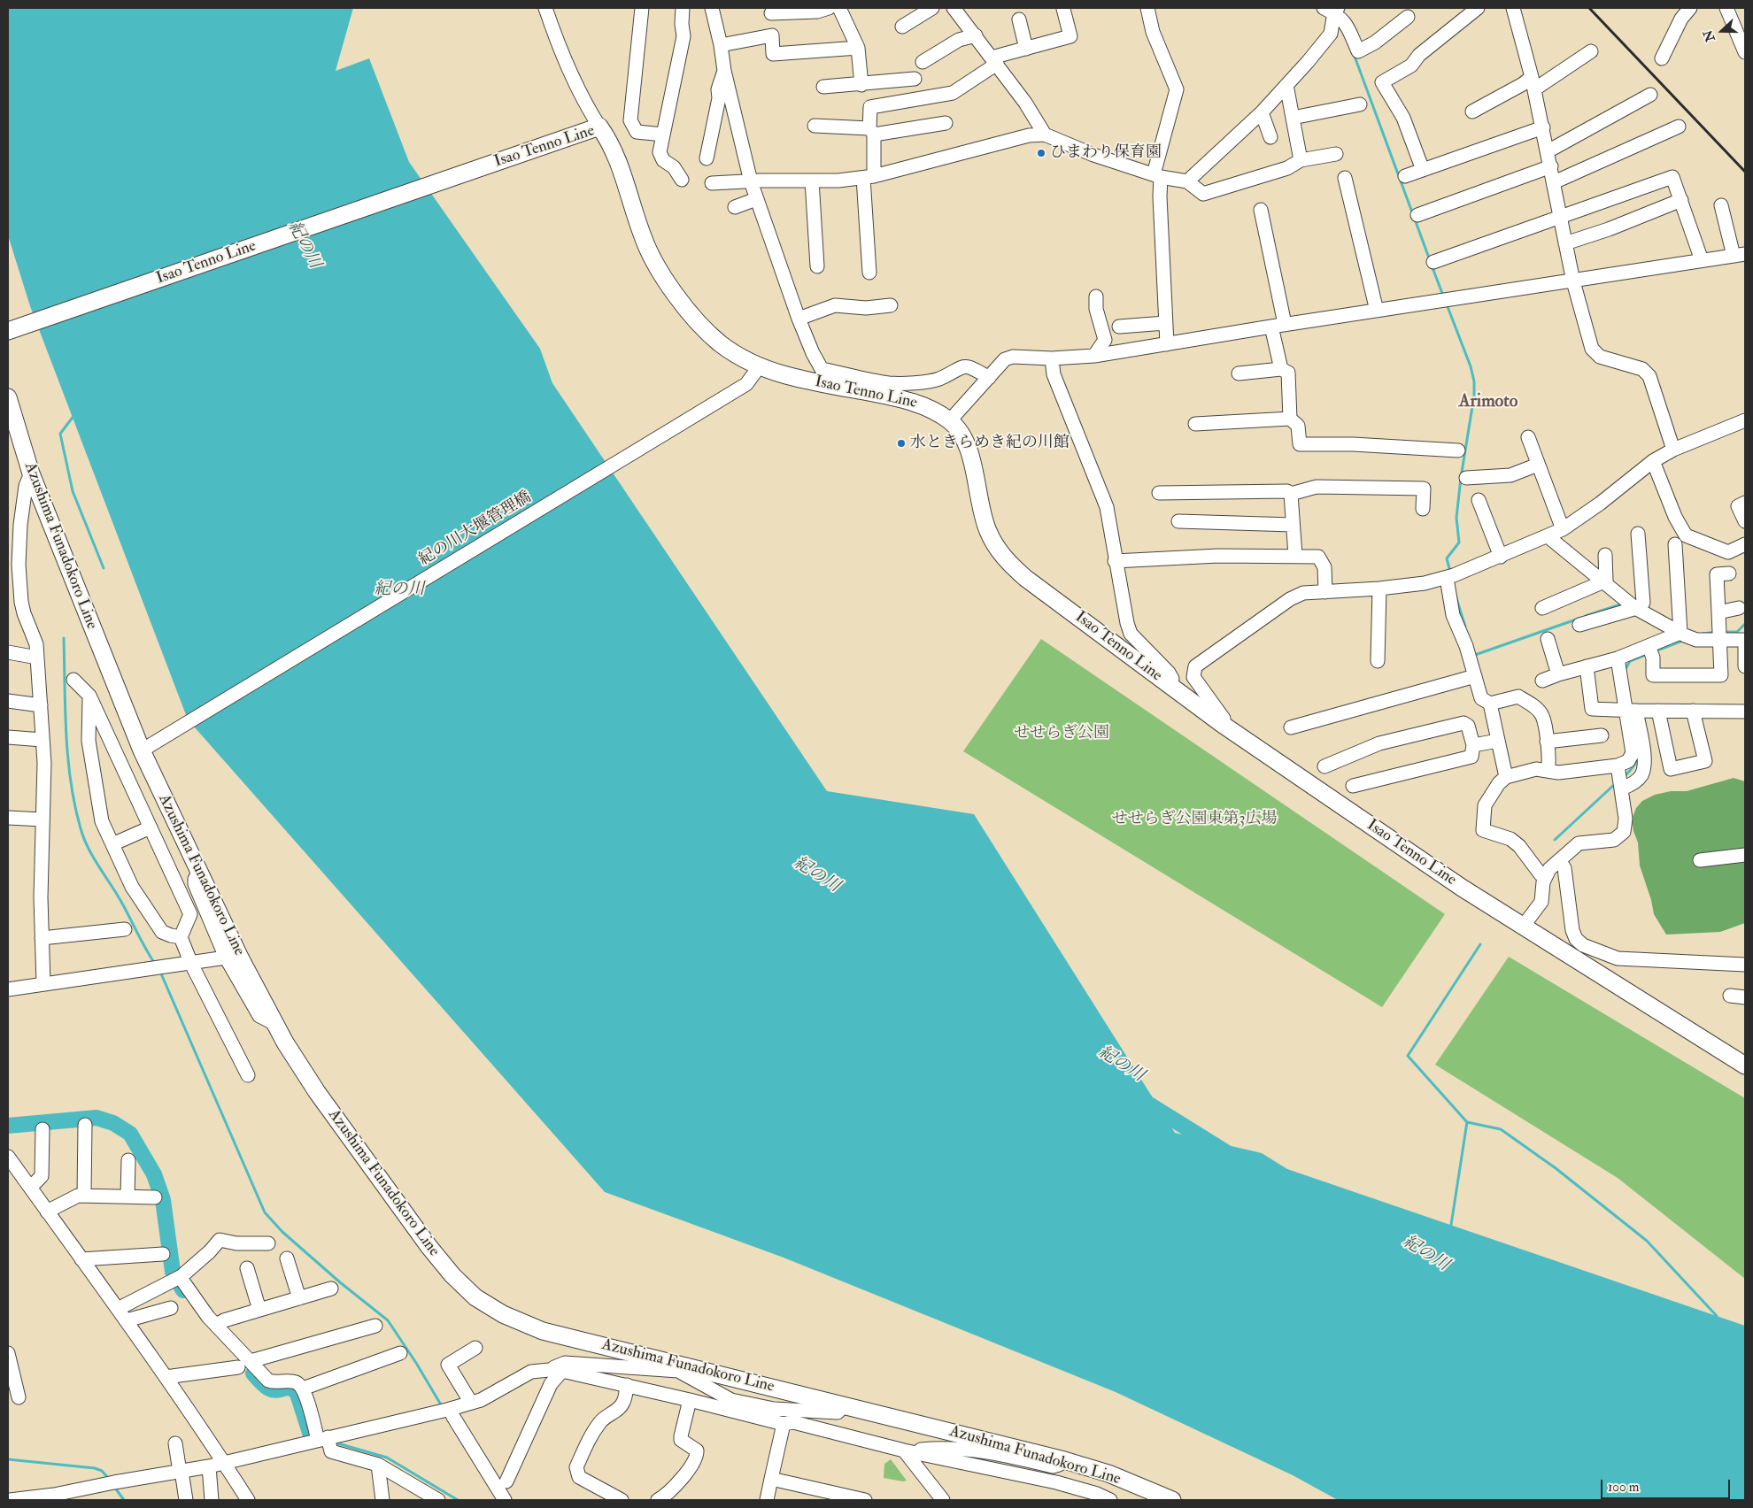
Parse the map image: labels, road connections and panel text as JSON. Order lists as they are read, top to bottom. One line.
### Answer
{"streets":{"main road":["Isao Tenno Line","Azushima Funadokoro Line"],"street":["紀の川大堰管理橋"]},"crossings":[["Isao Tenno Line","紀の川大堰管理橋"],["紀の川大堰管理橋","Azushima Funadokoro Line"]],"districts":["Arimoto"],"water":["紀の川"],"parks":["せせらぎ公園","せせらぎ公園東第3広場"],"places":["ひまわり保育園","水ときらめき紀の川館"],"scale_bar":"100 m","north":"left"}
